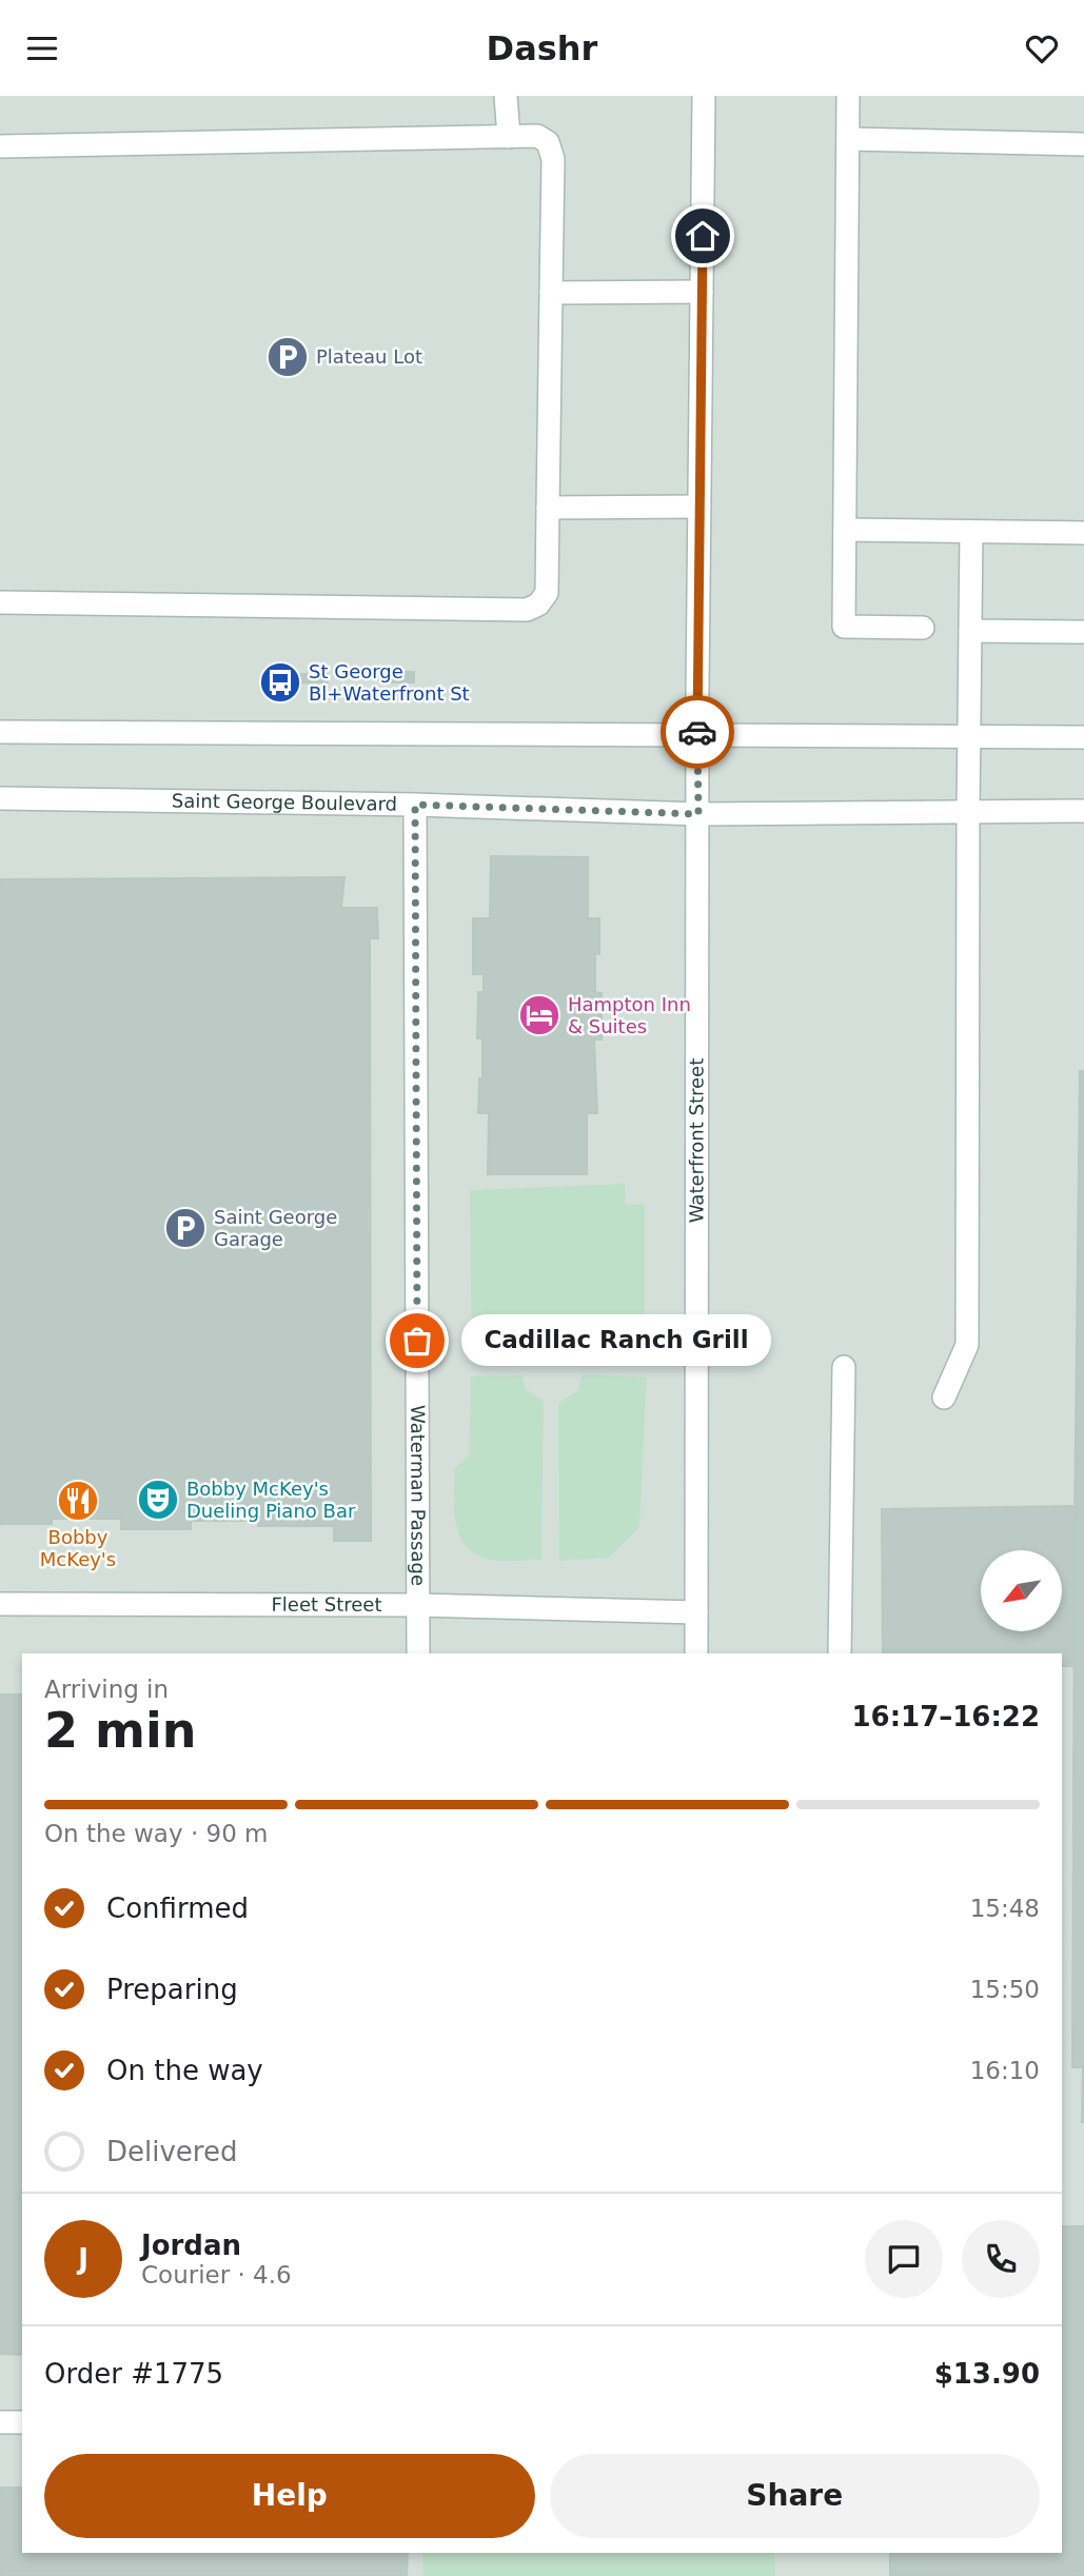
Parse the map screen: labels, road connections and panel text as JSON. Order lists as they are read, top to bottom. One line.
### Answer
{"streets":{"street":["Saint George Boulevard","Waterfront Street","Waterman Passage","Fleet Street"]},"crossings":[["Saint George Boulevard","Waterfront Street"],["Saint George Boulevard","Waterman Passage"],["Waterfront Street","Fleet Street"],["Waterman Passage","Fleet Street"]],"places":{"parking":["Plateau Lot","Saint George Garage"],"bus stop":["St George Bl+Waterfront St"],"hotel":["Hampton Inn & Suites"],"other":["Cadillac Ranch Grill"],"theatre":["Bobby McKey's Dueling Piano Bar"],"restaurant":["Bobby McKey's"]},"north":"bottom left","page":{"header":"Dashr","bubble":"Cadillac Ranch Grill","heading":["2 min","Arriving in","16:17–16:22"],"panel":["Jordan","Courier · 4.6","Order #1775","$13.90"],"bar":"On the way · 90 m","list":[["Confirmed","15:48"],["Preparing","15:50"],["On the way","16:10"],"Delivered"],"round":"J","buttons":["Help","Share"]}}
